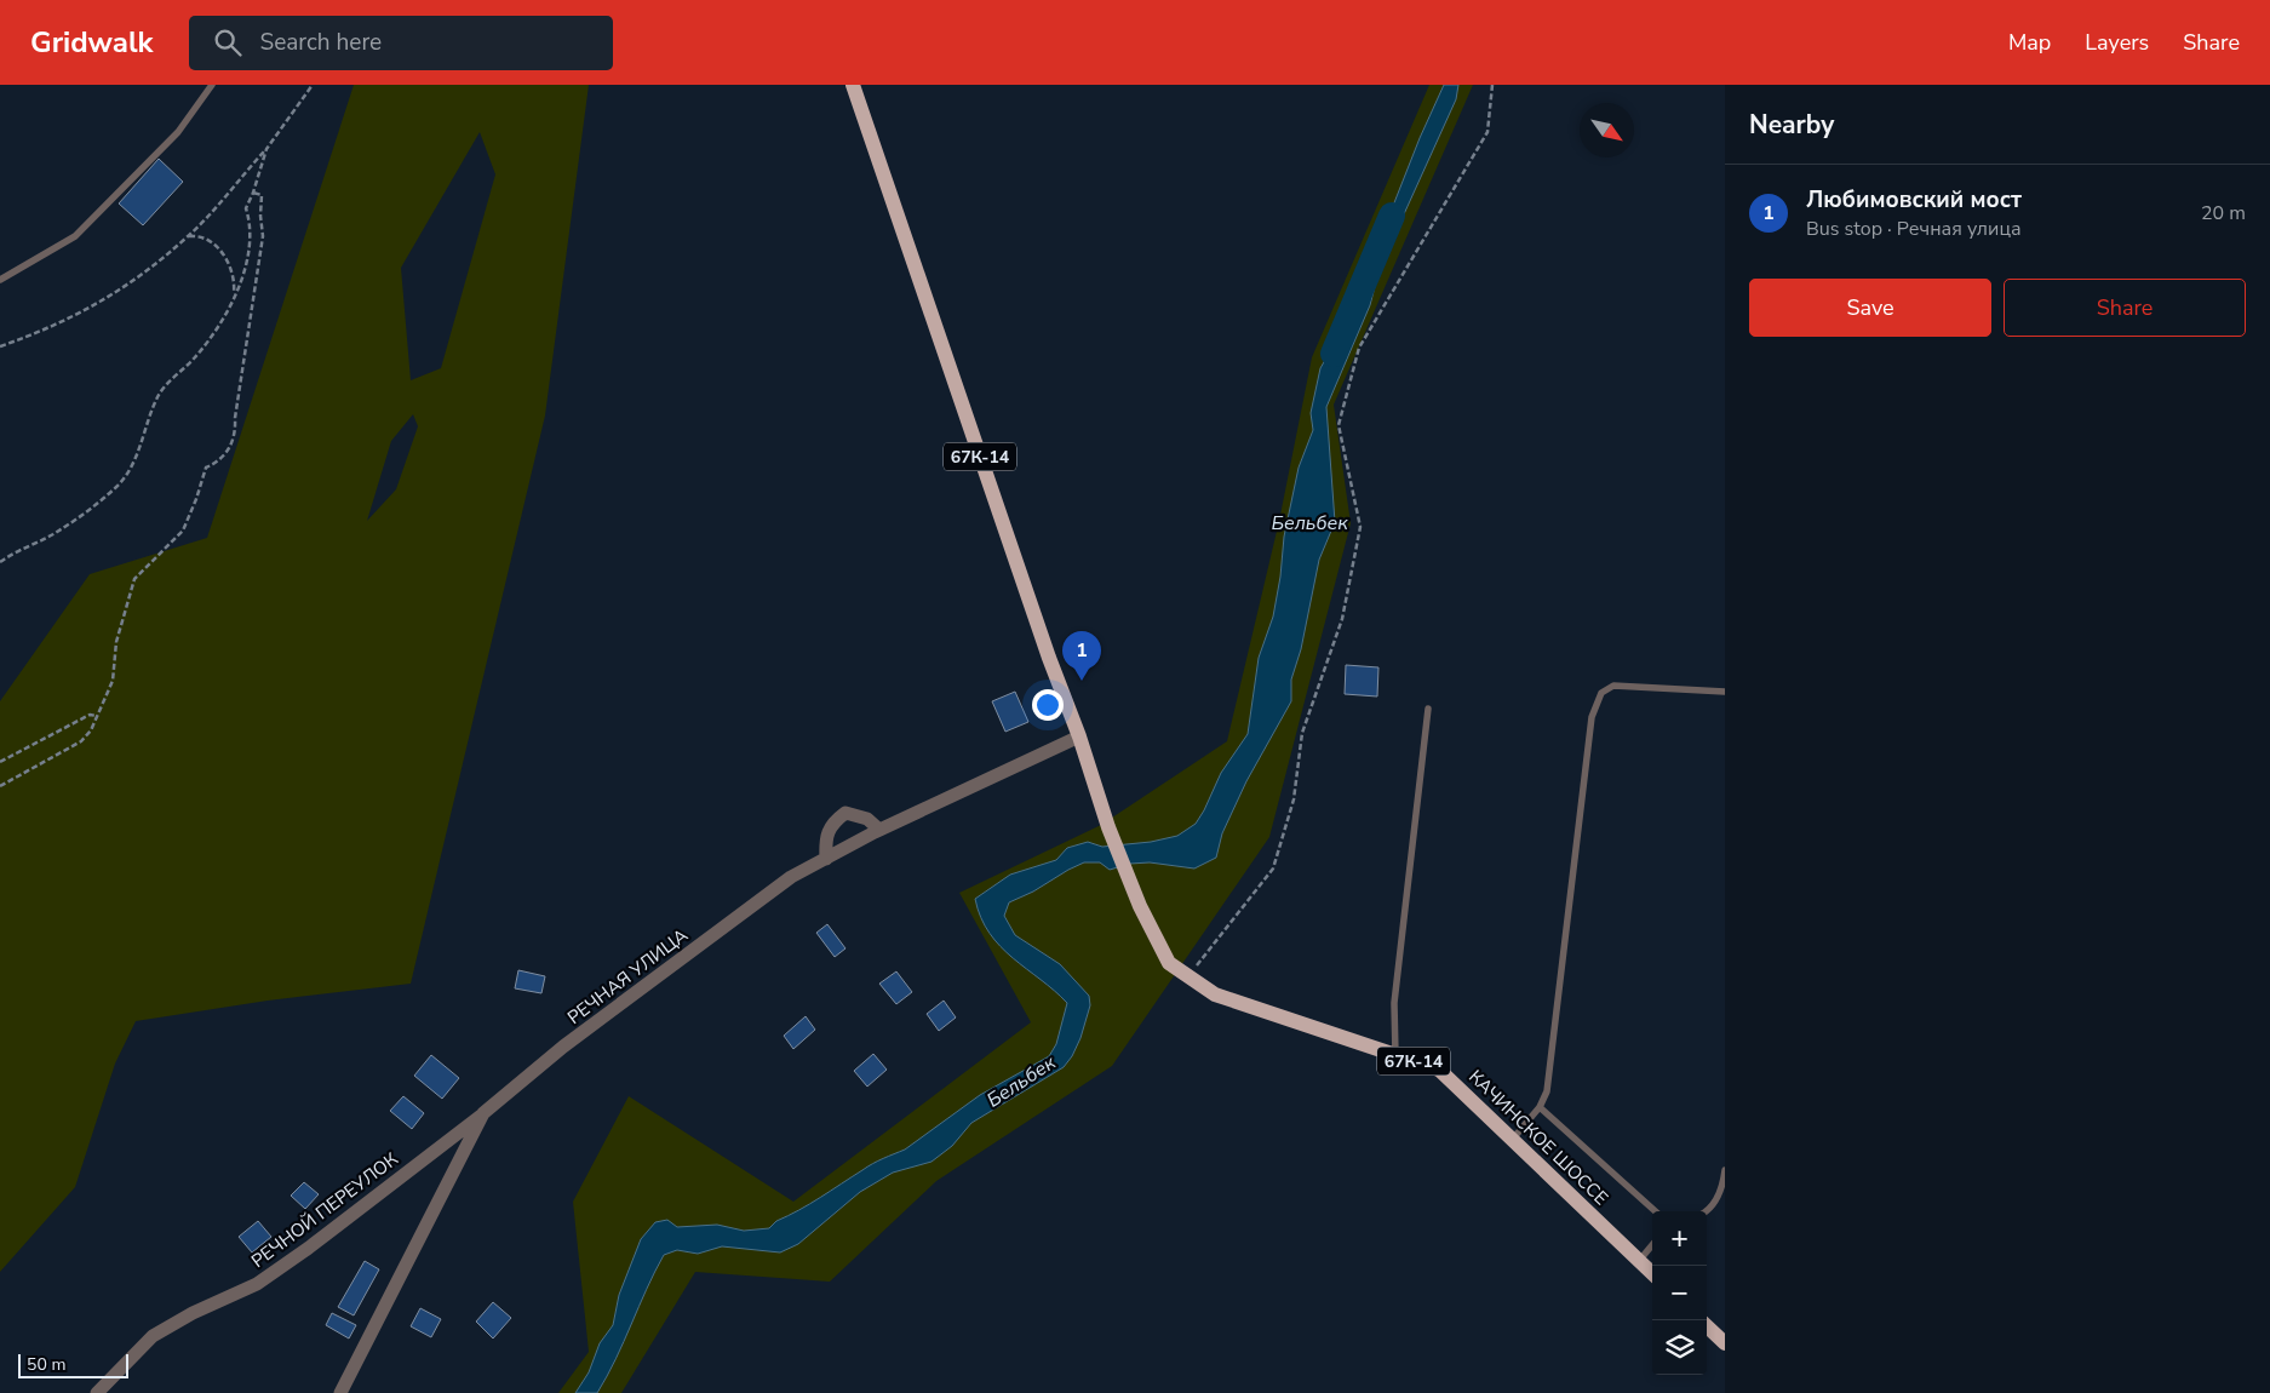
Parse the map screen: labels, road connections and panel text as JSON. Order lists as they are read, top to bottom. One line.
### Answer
{"streets":{"main road":["67К-14","КАЧИНСКОЕ ШОССЕ"],"street":["РЕЧНАЯ УЛИЦА","РЕЧНОЙ ПЕРЕУЛОК"]},"crossings":[["67К-14","РЕЧНАЯ УЛИЦА"],["67К-14","КАЧИНСКОЕ ШОССЕ"],["РЕЧНАЯ УЛИЦА","КАЧИНСКОЕ ШОССЕ"],["РЕЧНАЯ УЛИЦА","РЕЧНОЙ ПЕРЕУЛОК"]],"water":["Бельбек"],"scale_bar":"50 m","north":"bottom right","page":{"header":"Gridwalk","search":"Search here","nav":["Map","Layers","Share"],"heading":"Nearby","list":[{"mark":"1","name":"Любимовский мост","note":"Bus stop · Речная улица","value":"20 m"}],"buttons":["Save","Share"],"pins":"1","map_buttons":["+","−"],"scale":"50 m"}}
